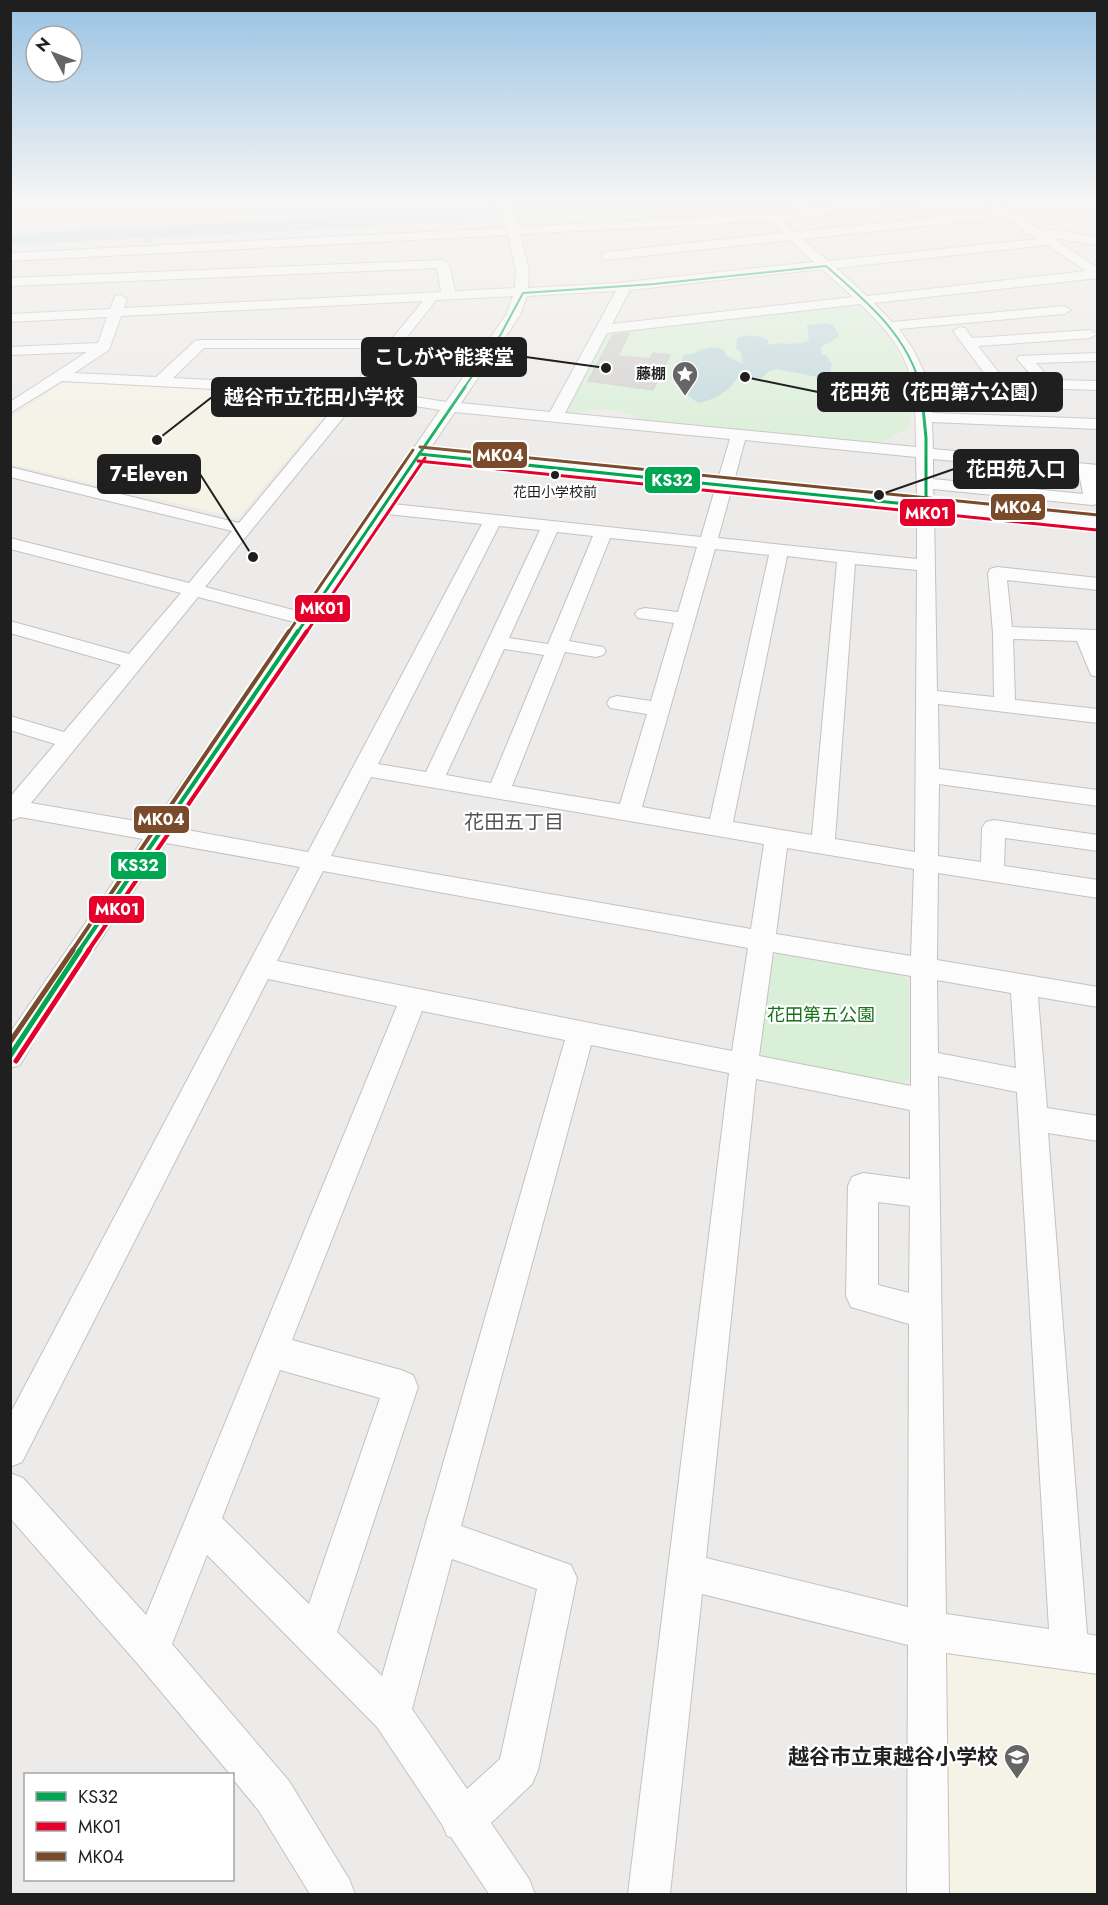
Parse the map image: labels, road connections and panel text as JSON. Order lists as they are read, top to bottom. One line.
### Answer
{"districts":["花田五丁目"],"parks":["花田第五公園"],"places":{"other":["こしがや能楽堂","花田苑（花田第六公園）","越谷市立花田小学校","花田小学校前","花田苑入口","7-Eleven"],"place":["藤棚"],"school or university":["越谷市立東越谷小学校"]},"lines":["transit line KS32","transit line MK04","transit line MK01"],"legend":["KS32","MK01","MK04"],"north":"top left"}
